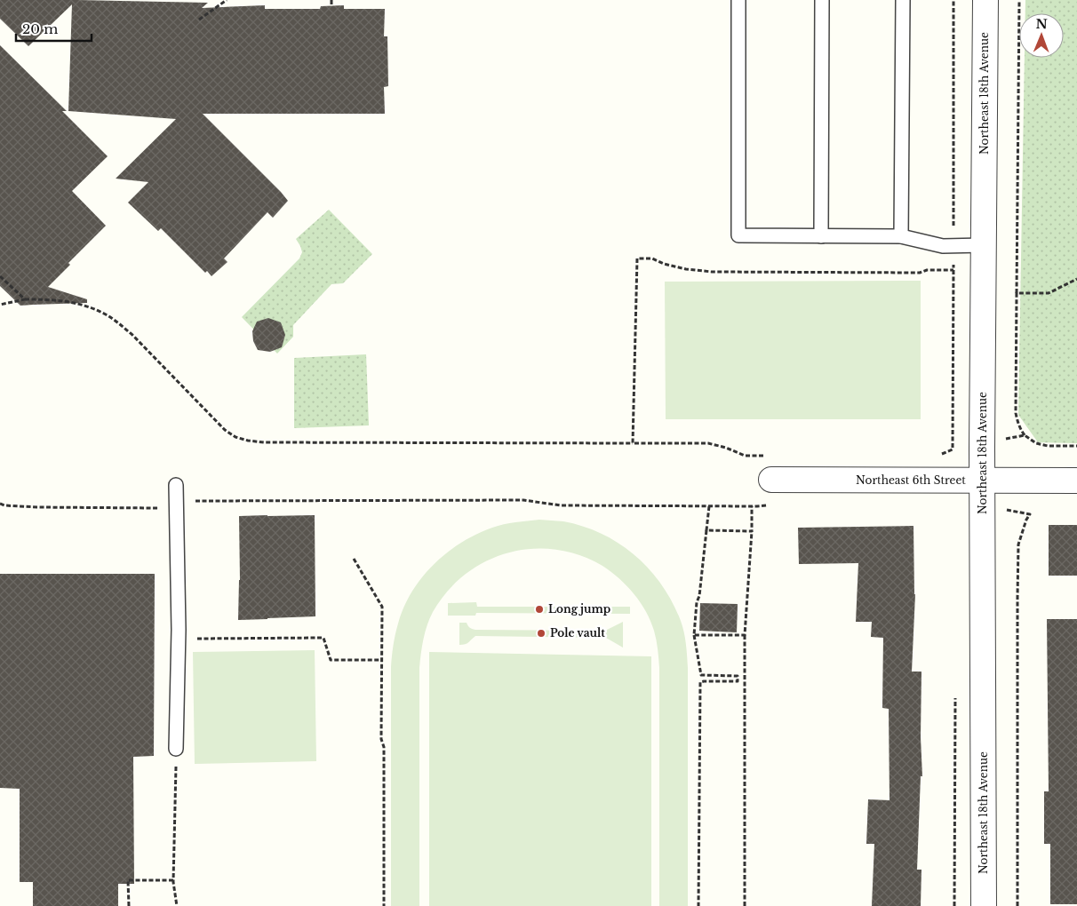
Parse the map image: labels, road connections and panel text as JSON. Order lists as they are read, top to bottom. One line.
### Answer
{"streets":{"street":["Northeast 18th Avenue","Northeast 6th Street"]},"crossings":[["Northeast 18th Avenue","Northeast 6th Street"]],"places":["Long jump","Pole vault"],"scale_bar":"20 m","north":"top"}
